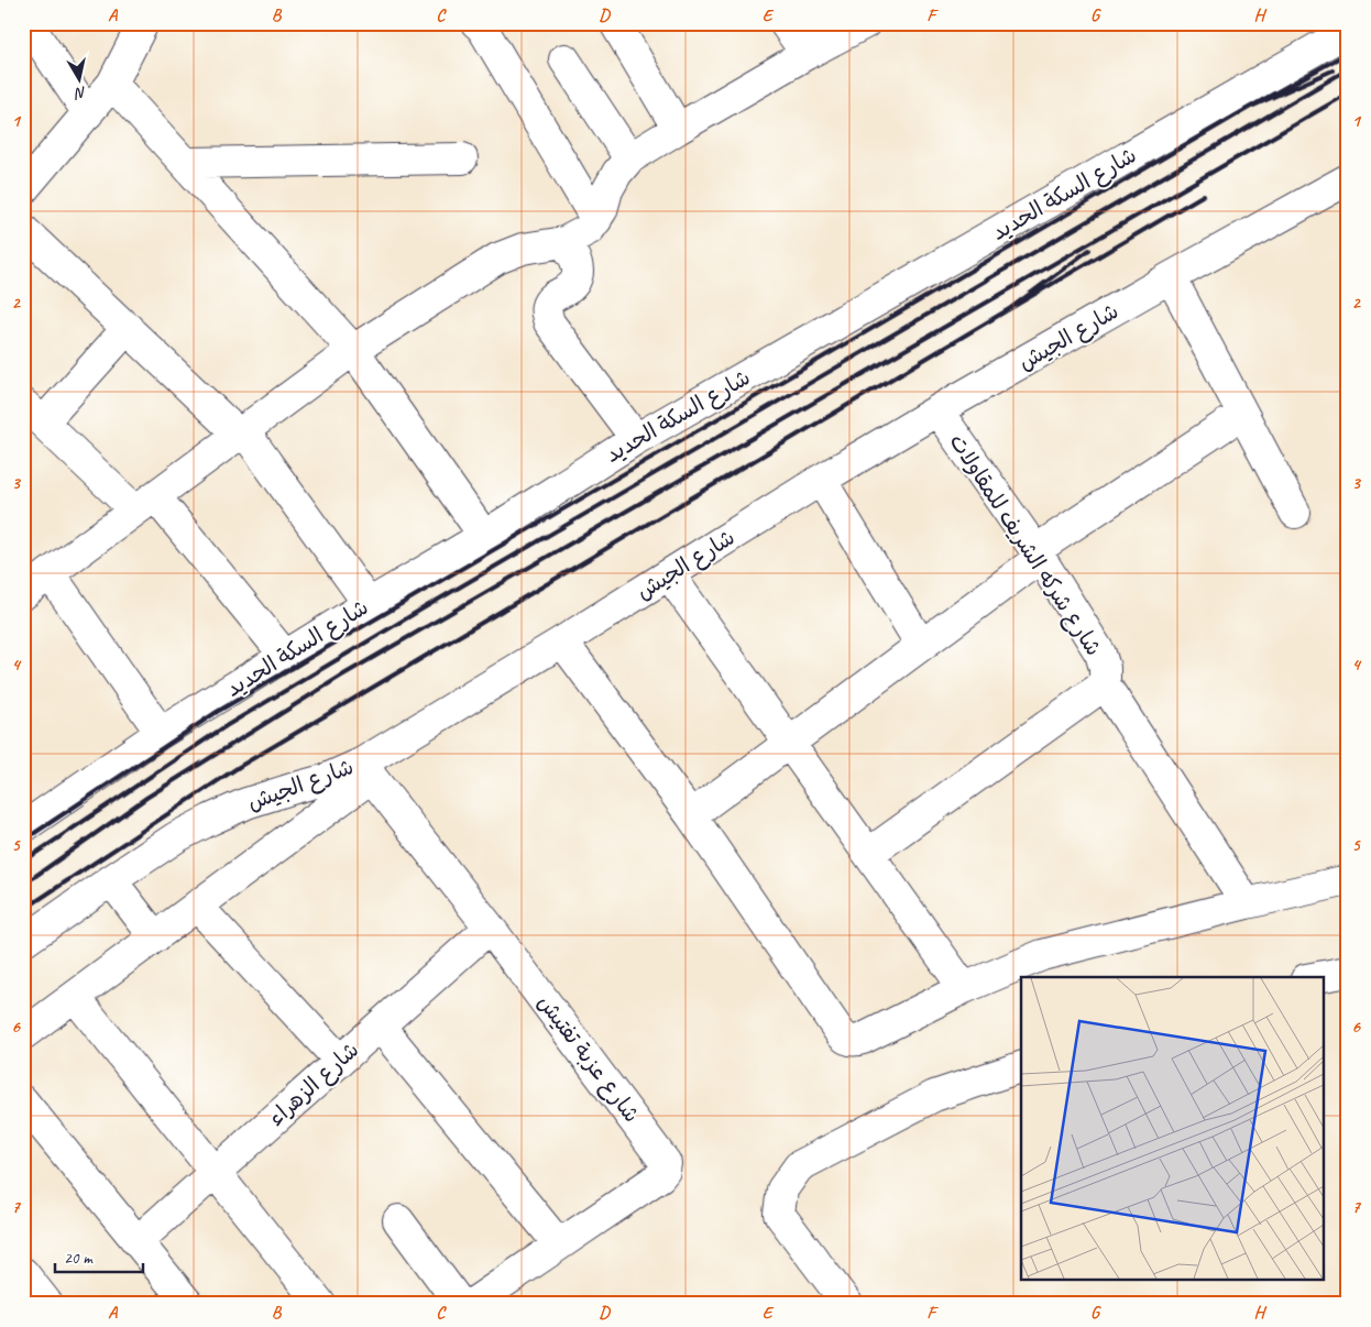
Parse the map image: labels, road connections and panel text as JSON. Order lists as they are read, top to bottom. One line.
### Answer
{"streets":{"street":["شارع السكة الحديد","شارع الجيش","شارع شركه الشريف للمقاولات","شارع عزبة تفتيش","شارع الزهراء"]},"crossings":[["شارع الجيش","شارع شركه الشريف للمقاولات"],["شارع الجيش","شارع عزبة تفتيش"],["شارع عزبة تفتيش","شارع الزهراء"]],"scale_bar":"20 m","north":"bottom","grid":{"columns":["A","B","C","D","E","F","G","H"],"rows":["1","2","3","4","5","6","7"]}}
